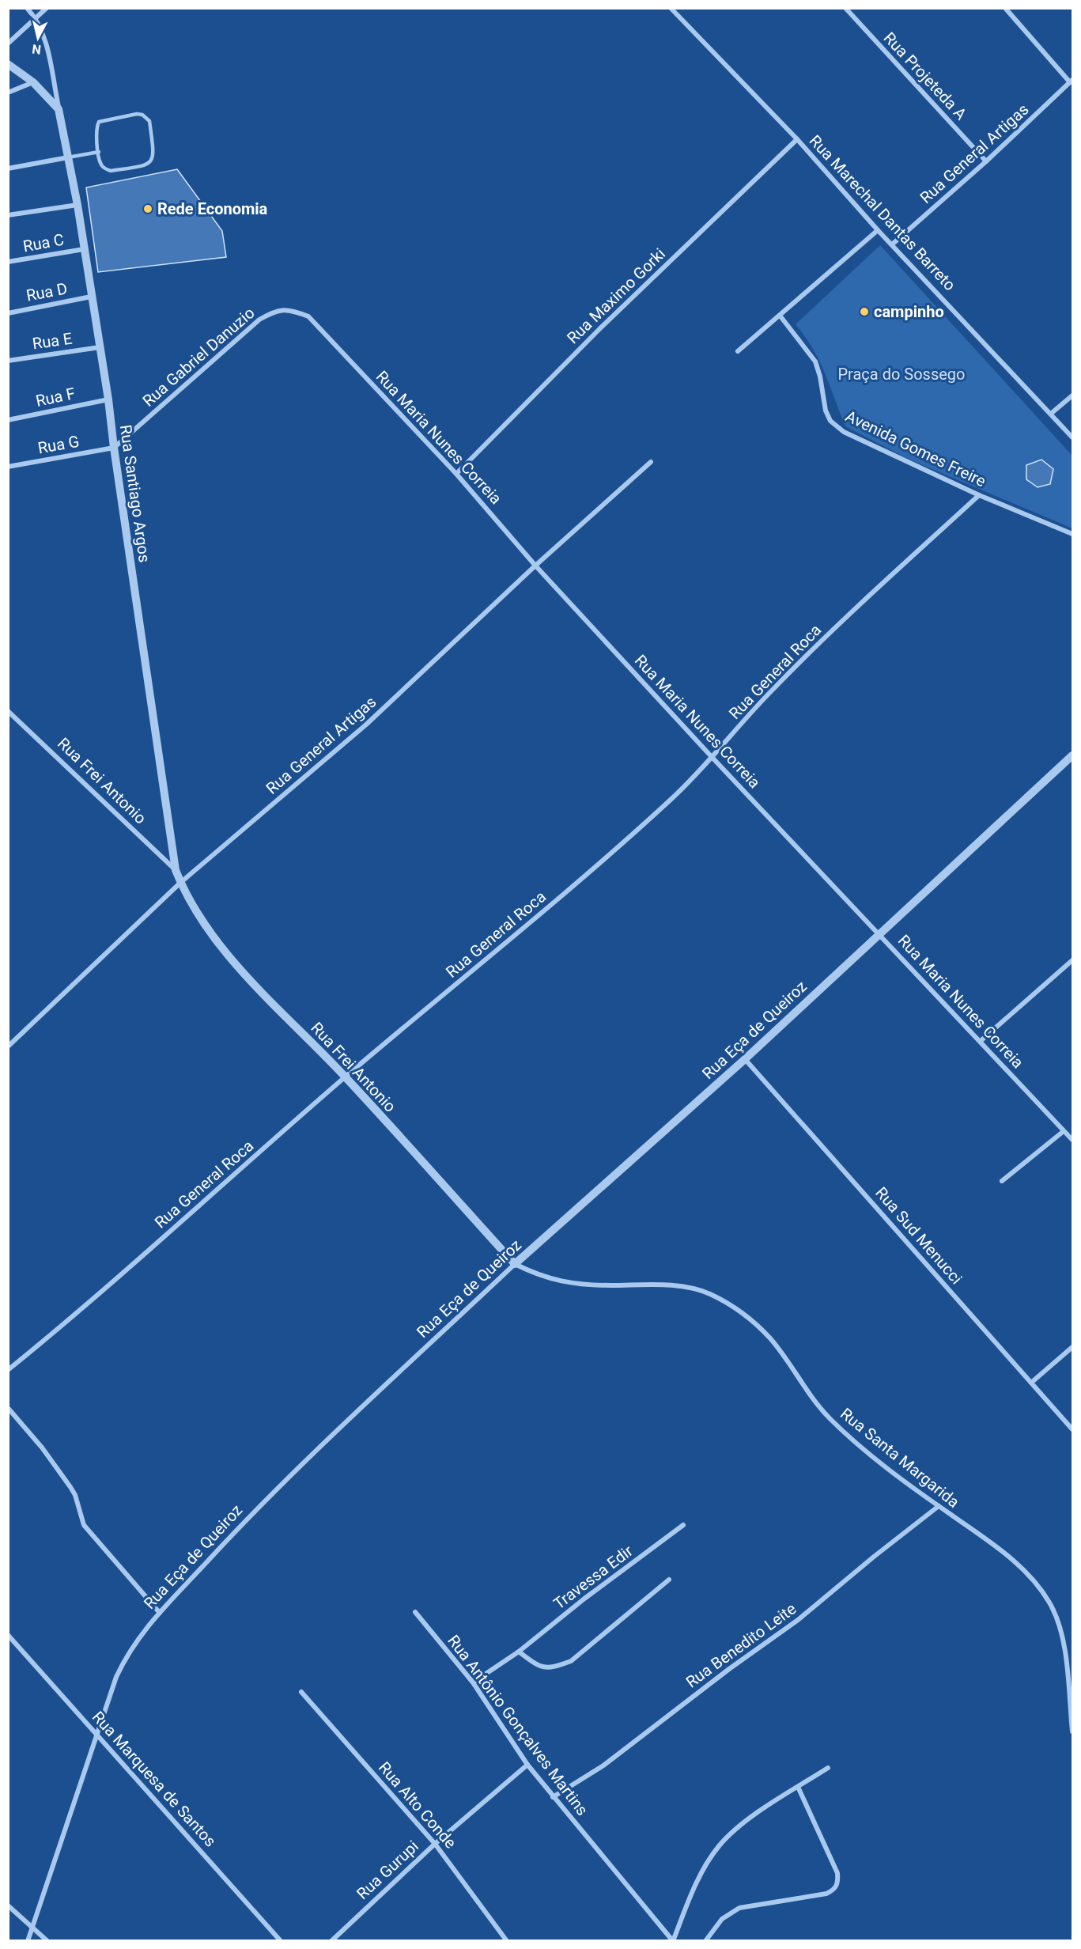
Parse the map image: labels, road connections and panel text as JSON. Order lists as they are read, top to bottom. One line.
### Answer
{"streets":{"street":["Rua Projeteda A","Rua General Artigas","Rua Marechal Dantas Barreto","Rua C","Rua D","Rua Maximo Gorki","Rua E","Rua Gabriel Danuzio","Rua F","Rua Maria Nunes Correia","Rua G","Avenida Gomes Freire","Rua Santiago Argos","Rua General Roca","Rua Frei Antonio","Rua Eça de Queiroz","Rua Sud Menucci","Rua Santa Margarida","Travessa Edir","Rua Benedito Leite","Rua Antônio Gonçalves Martins","Rua Marquesa de Santos","Rua Alto Conde","Rua Gurupi"]},"crossings":[["Rua Projeteda A","Rua General Artigas"],["Rua General Artigas","Rua Marechal Dantas Barreto"],["Rua General Artigas","Rua Maria Nunes Correia"],["Rua General Artigas","Rua Santiago Argos"],["Rua General Artigas","Rua Frei Antonio"],["Rua Marechal Dantas Barreto","Rua Maximo Gorki"],["Rua C","Rua Santiago Argos"],["Rua D","Rua Santiago Argos"],["Rua Maximo Gorki","Rua Maria Nunes Correia"],["Rua E","Rua Santiago Argos"],["Rua Gabriel Danuzio","Rua Maria Nunes Correia"],["Rua Gabriel Danuzio","Rua G"],["Rua Gabriel Danuzio","Rua Santiago Argos"],["Rua F","Rua Santiago Argos"],["Rua Maria Nunes Correia","Rua General Roca"],["Rua Maria Nunes Correia","Rua Eça de Queiroz"],["Rua G","Rua Santiago Argos"],["Avenida Gomes Freire","Rua General Roca"],["Rua Santiago Argos","Rua Frei Antonio"],["Rua General Roca","Rua Frei Antonio"],["Rua Frei Antonio","Rua Eça de Queiroz"],["Rua Frei Antonio","Rua Santa Margarida"],["Rua Eça de Queiroz","Rua Sud Menucci"],["Rua Eça de Queiroz","Rua Santa Margarida"],["Rua Eça de Queiroz","Rua Marquesa de Santos"],["Rua Santa Margarida","Rua Benedito Leite"],["Travessa Edir","Rua Antônio Gonçalves Martins"],["Rua Benedito Leite","Rua Antônio Gonçalves Martins"],["Rua Antônio Gonçalves Martins","Rua Gurupi"],["Rua Alto Conde","Rua Gurupi"]],"parks":["Praça do Sossego"],"places":["Rede Economia","campinho"],"north":"bottom"}
